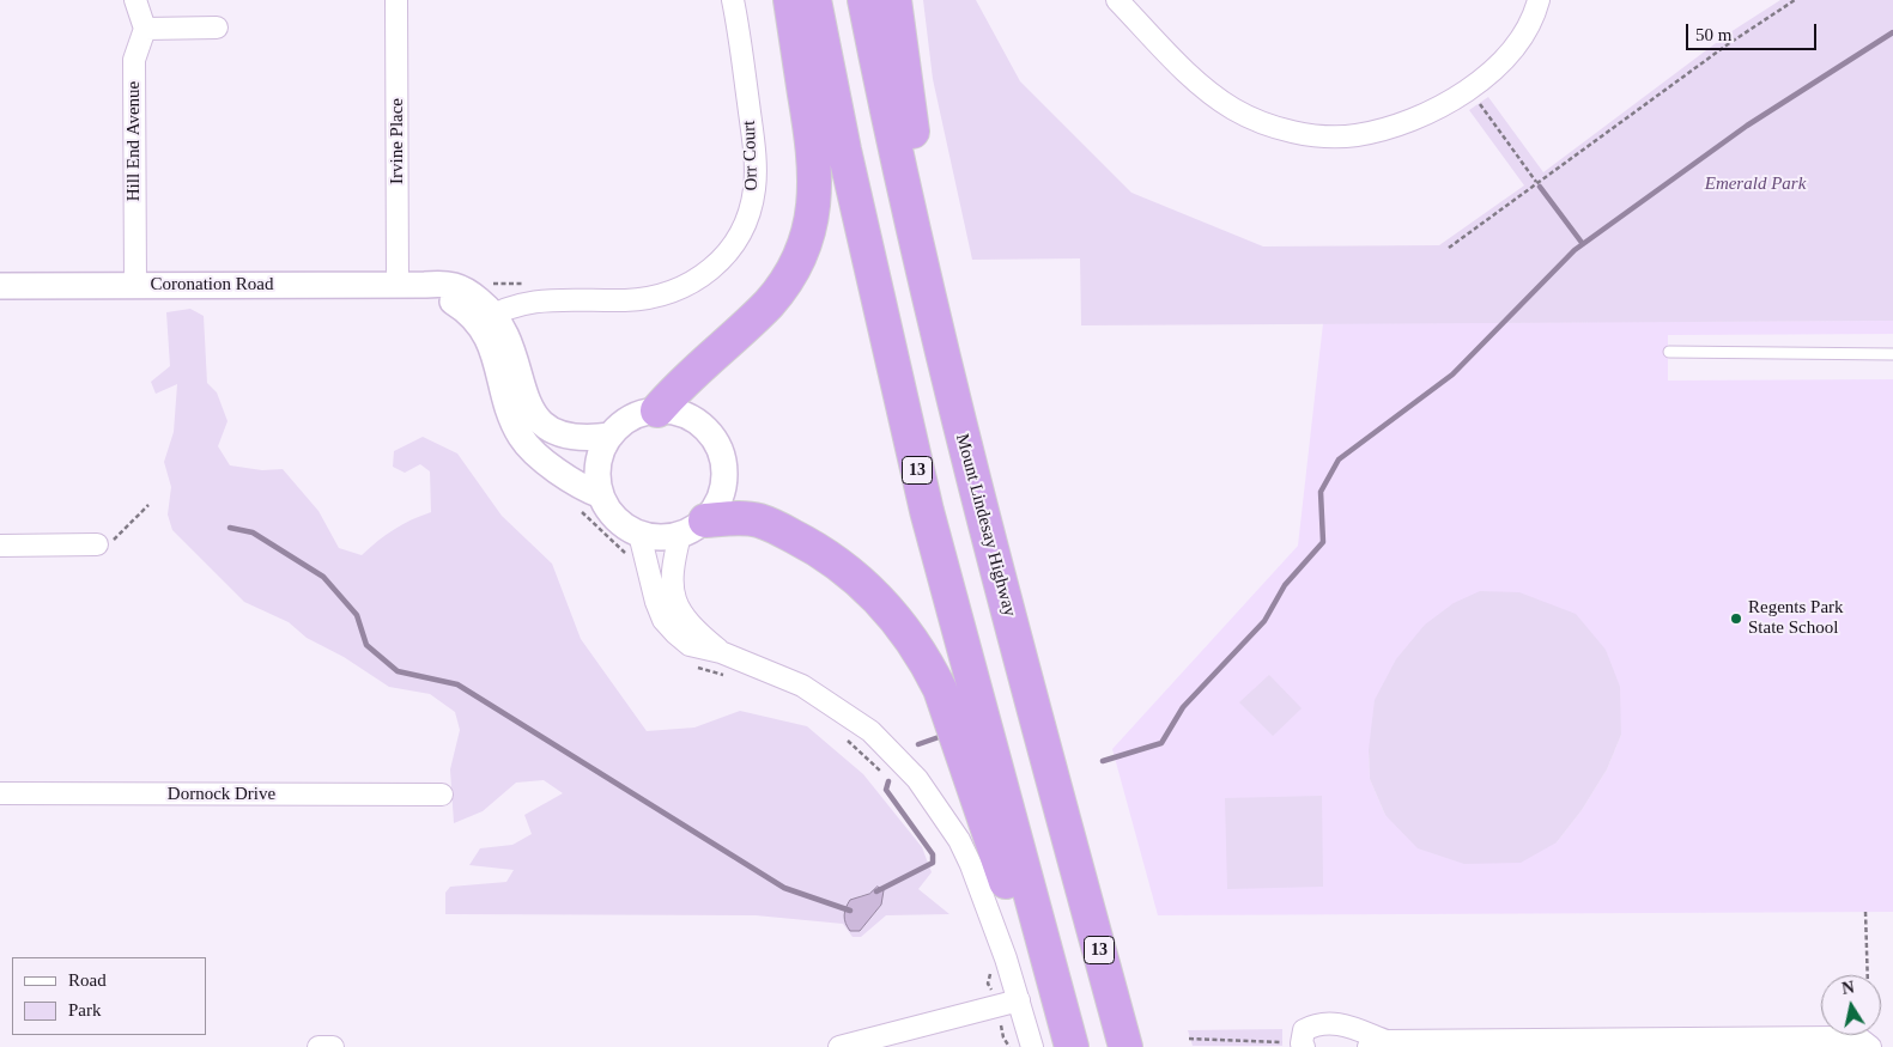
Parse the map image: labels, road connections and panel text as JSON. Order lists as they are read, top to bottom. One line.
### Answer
{"streets":{"highway":["13","Mount Lindesay Highway"],"street":["Hill End Avenue","Irvine Place","Orr Court","Coronation Road","Dornock Drive"]},"crossings":[["Hill End Avenue","Coronation Road"],["Irvine Place","Coronation Road"],["Orr Court","Coronation Road"]],"parks":["Emerald Park"],"places":["Regents Park State School"],"legend":["Road","Park"],"scale_bar":"50 m","north":"top"}
